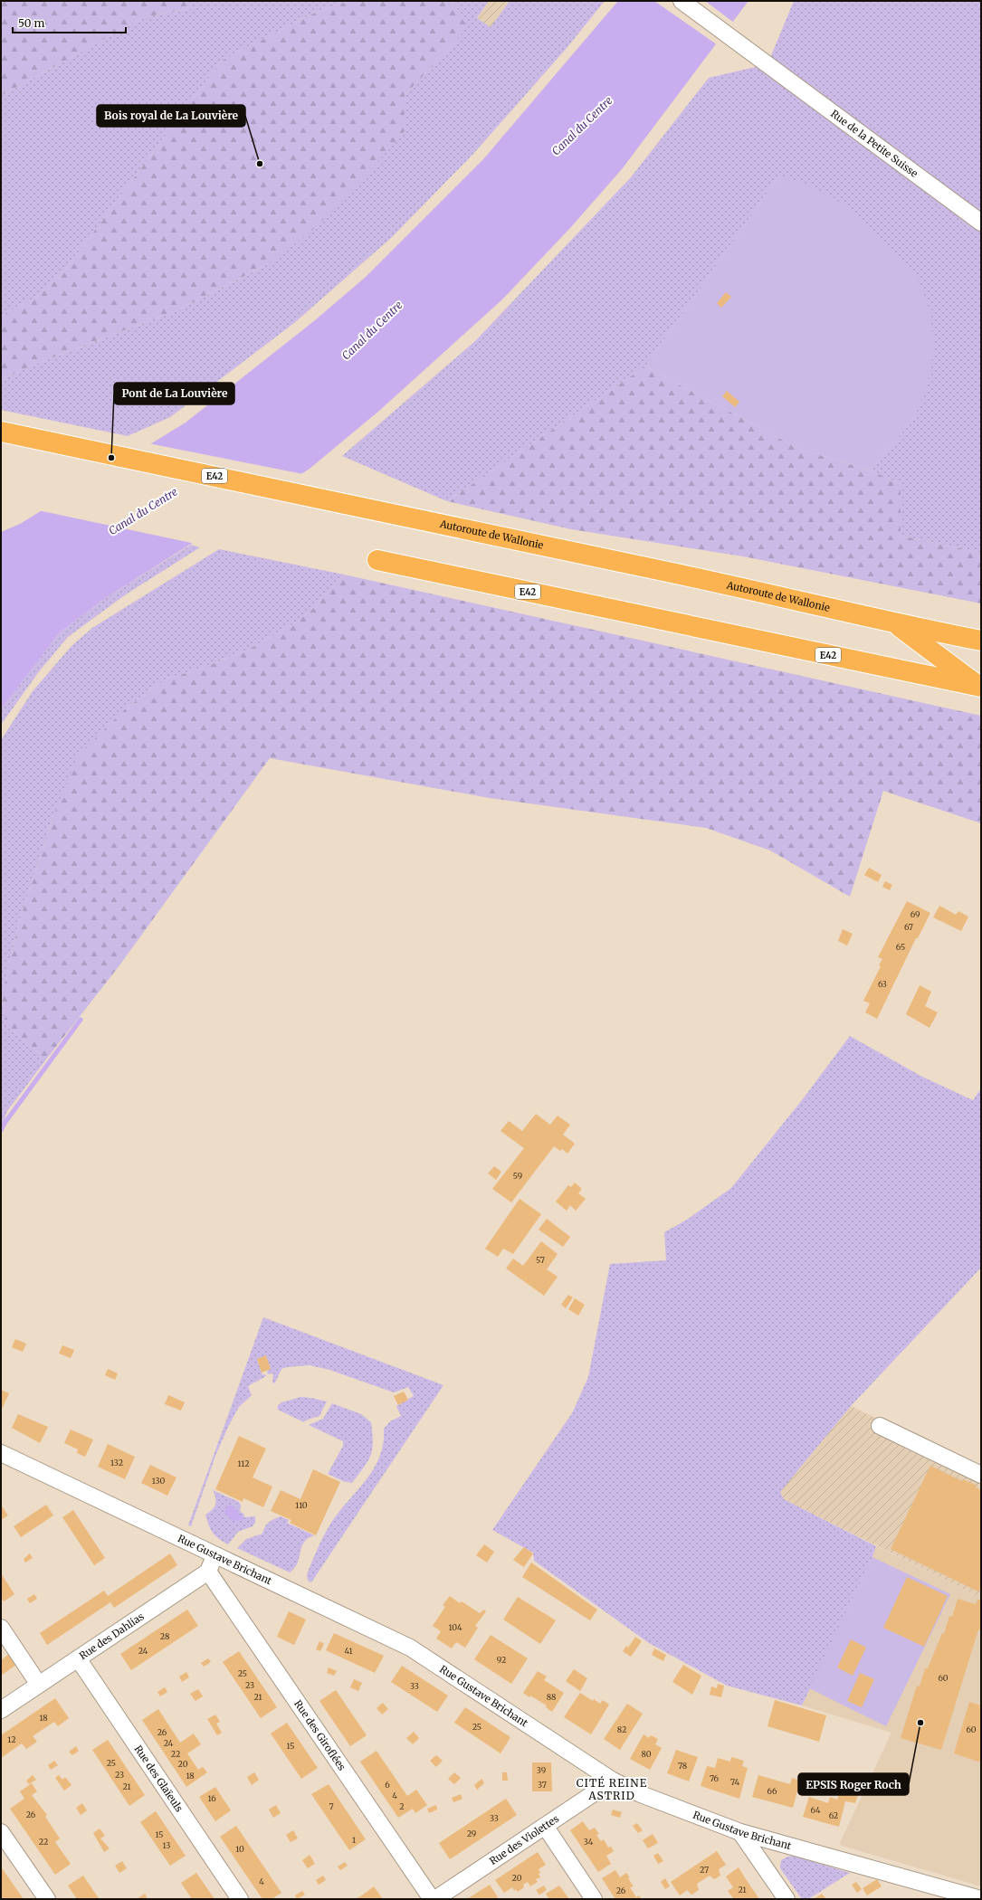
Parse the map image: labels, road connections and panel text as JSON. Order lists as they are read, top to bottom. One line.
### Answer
{"streets":{"highway":["E42","Autoroute de Wallonie"],"street":["Rue de la Petite Suisse","Rue Gustave Brichant","Rue des Dahlias","Rue des Giroflées","Rue des Glaïeuls","Rue des Violettes"]},"crossings":[["Rue Gustave Brichant","Rue des Violettes"],["Rue des Dahlias","Rue des Giroflées"],["Rue des Dahlias","Rue des Glaïeuls"]],"districts":["CITÉ REINE ASTRID"],"water":["Canal du Centre"],"places":["Bois royal de La Louvière","Pont de La Louvière","EPSIS Roger Roch"],"house_numbers":["69","67","65","63","59","57","132","112","130","110","104","28","24","41","92","25","60","23","33","21","88","18","25","82","60","26","12","24","15","22","80","25","20","78","39","23","18","76","74","6","37","21","66","4","16","7","2","64","26","62","33","29","15","1","22","34","13","10","27","20","4","21","26"],"scale_bar":"50 m"}
